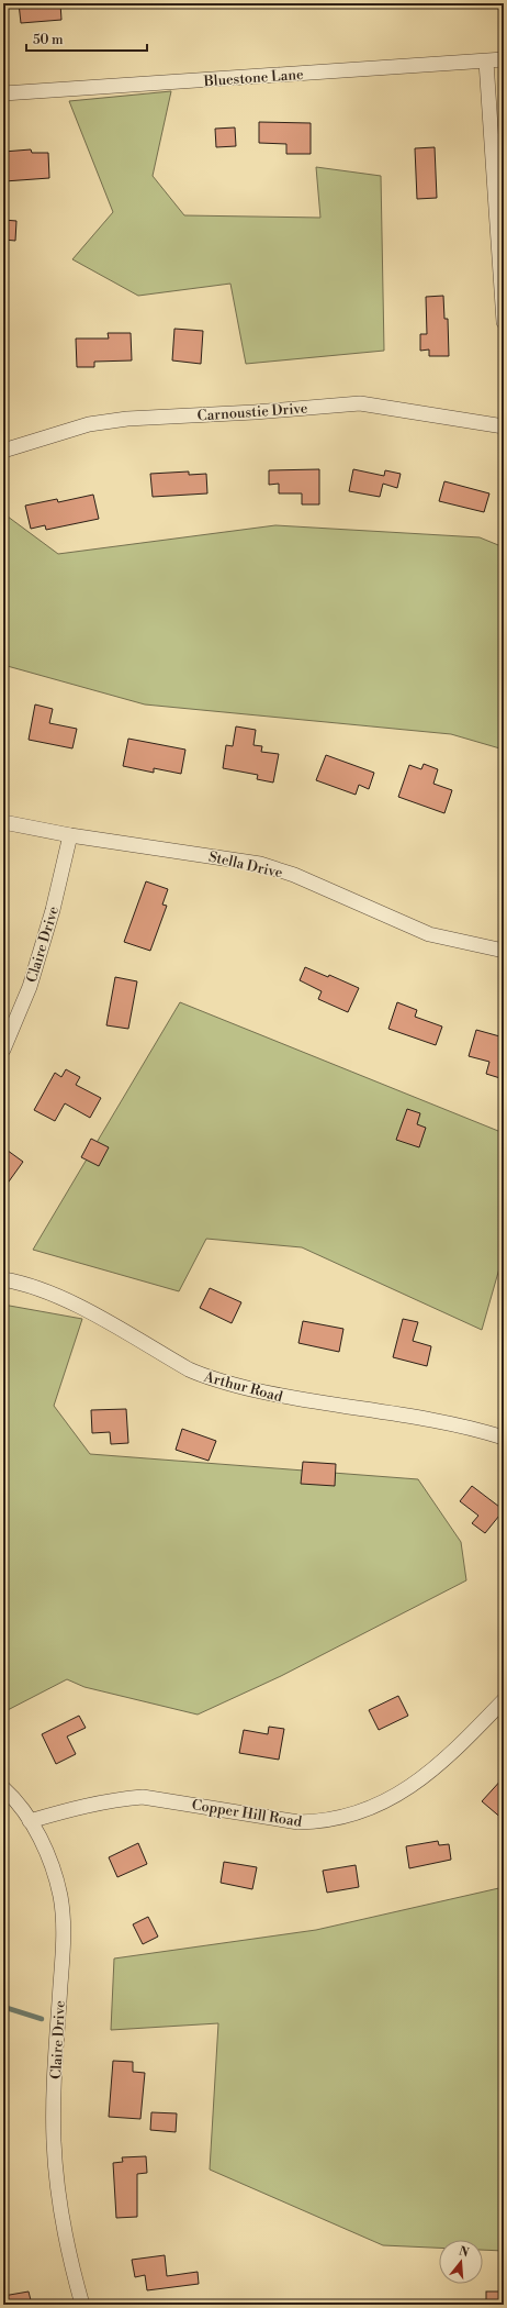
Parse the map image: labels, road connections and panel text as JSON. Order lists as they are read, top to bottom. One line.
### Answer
{"streets":{"street":["Bluestone Lane","Carnoustie Drive","Stella Drive","Claire Drive","Arthur Road","Copper Hill Road"]},"crossings":[["Stella Drive","Claire Drive"],["Claire Drive","Copper Hill Road"]],"scale_bar":"50 m","north":"top"}
